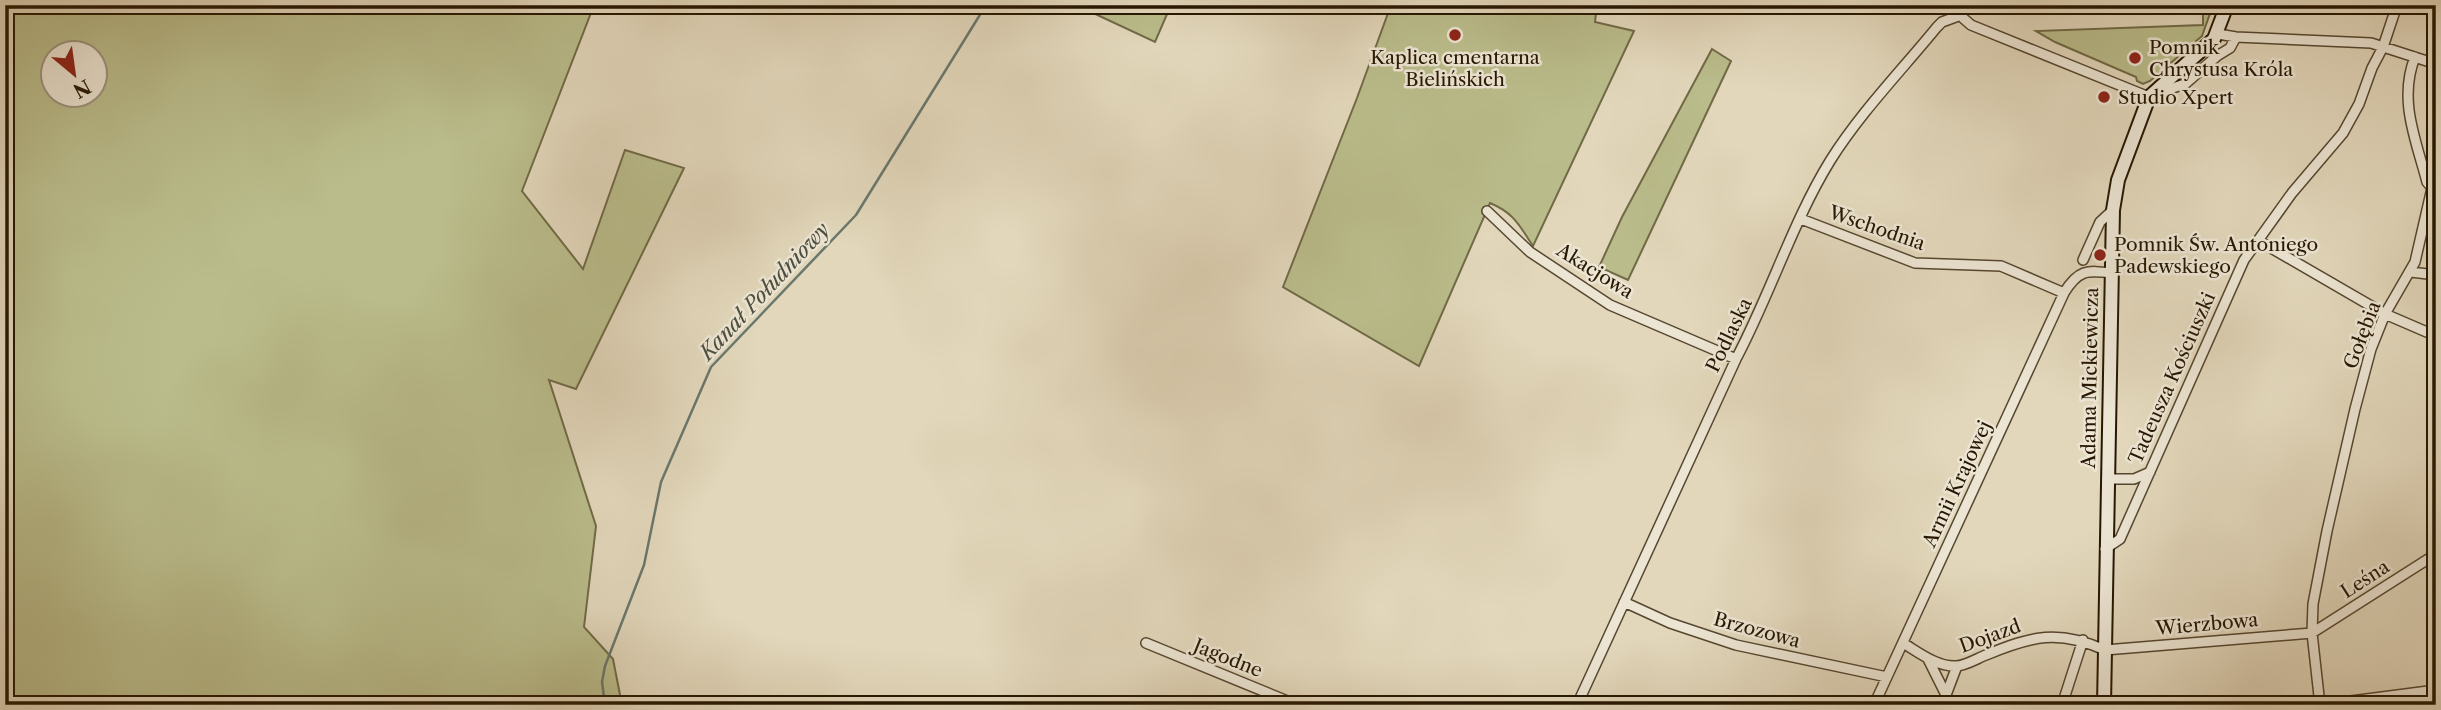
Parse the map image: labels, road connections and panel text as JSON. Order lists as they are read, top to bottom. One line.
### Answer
{"streets":{"main road":["Adama Mickiewicza"],"street":["Wschodnia","Akacjowa","Podlaska","Gołębia","Tadeusza Kościuszki","Armii Krajowej","Leśna","Wierzbowa","Brzozowa","Dojazd","Jagodne"]},"crossings":[["Wschodnia","Podlaska"],["Wschodnia","Armii Krajowej"],["Akacjowa","Podlaska"],["Podlaska","Brzozowa"],["Gołębia","Leśna"],["Gołębia","Wierzbowa"],["Adama Mickiewicza","Tadeusza Kościuszki"],["Adama Mickiewicza","Armii Krajowej"],["Adama Mickiewicza","Wierzbowa"],["Adama Mickiewicza","Dojazd"],["Armii Krajowej","Brzozowa"],["Armii Krajowej","Dojazd"],["Leśna","Wierzbowa"],["Wierzbowa","Dojazd"]],"water":["Kanał Południowy"],"places":["Kaplica cmentarna Bielińskich","Pomnik Chrystusa Króla","Studio Xpert","Pomnik Św. Antoniego Padewskiego"],"north":"bottom right"}
